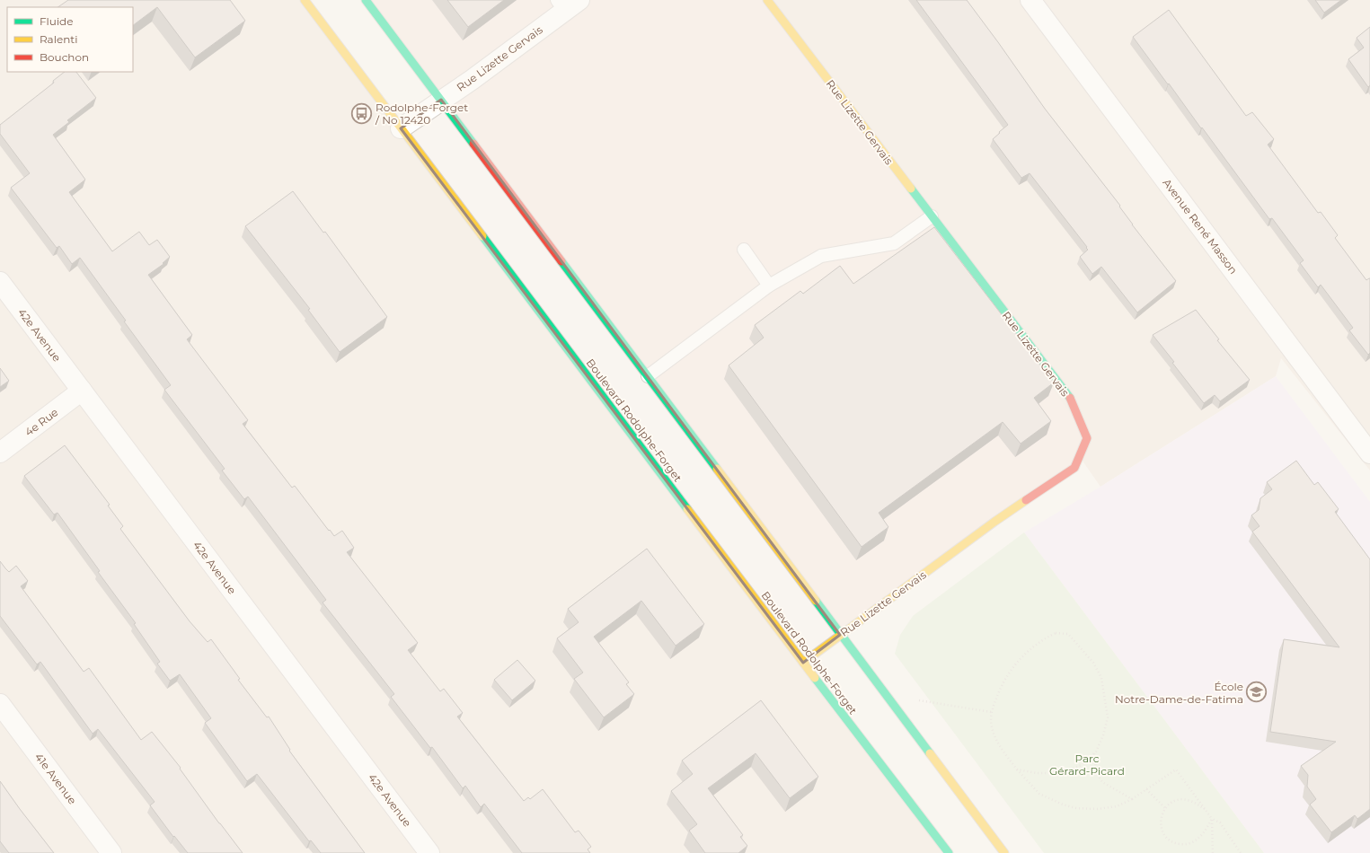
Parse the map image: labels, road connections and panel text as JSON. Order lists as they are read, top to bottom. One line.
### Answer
{"streets":{"street":["Rue Lizette Gervais","Avenue René Masson","42e Avenue","Boulevard Rodolphe-Forget","4e Rue","41e Avenue"]},"crossings":[["Rue Lizette Gervais","Boulevard Rodolphe-Forget"],["42e Avenue","4e Rue"]],"parks":["Parc Gérard-Picard"],"places":{"bus stop":["Rodolphe-Forget / No 12420"],"school or university":["École Notre-Dame-de-Fatima"]},"legend":["Fluide","Ralenti","Bouchon"]}
